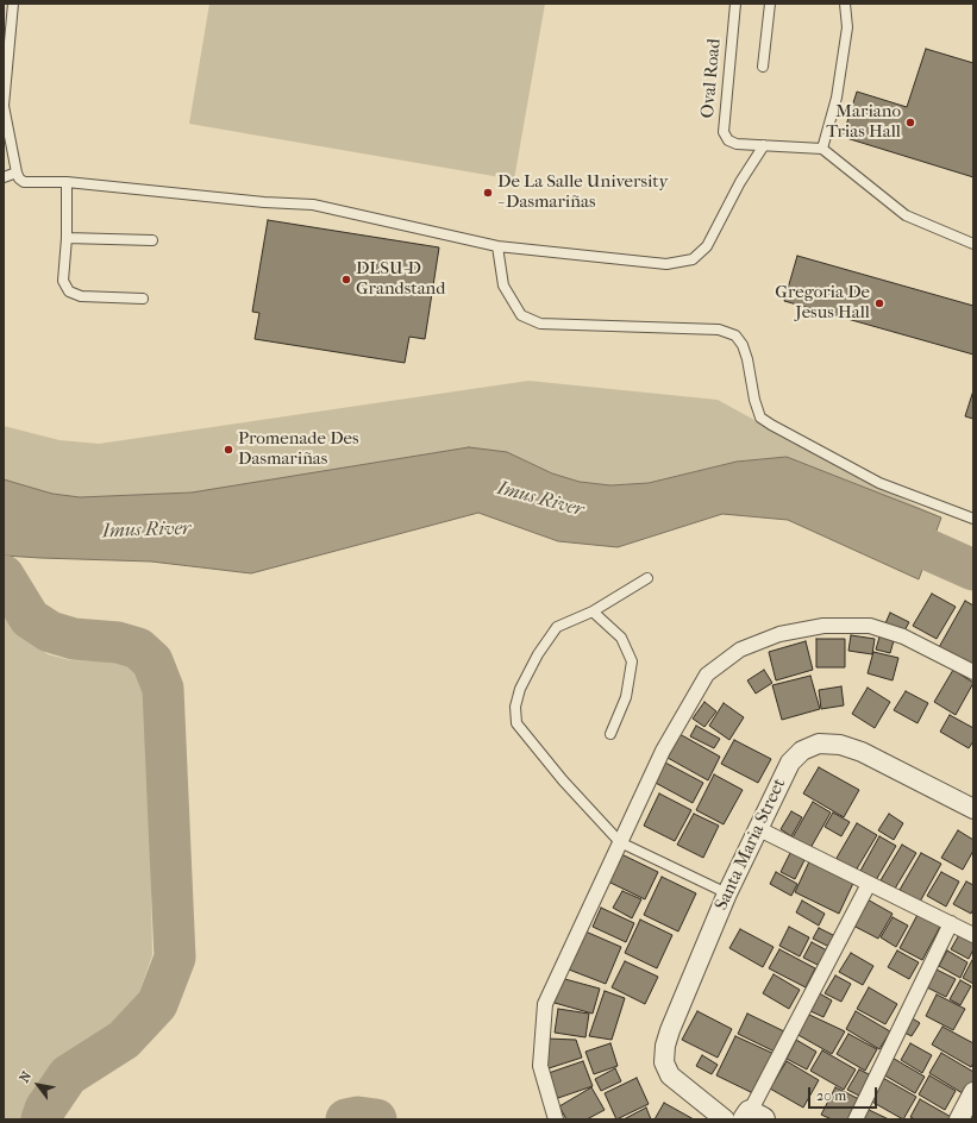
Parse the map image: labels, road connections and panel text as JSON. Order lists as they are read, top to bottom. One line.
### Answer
{"streets":{"street":["Santa Maria Street"],"lane":["Oval Road"]},"water":["Imus River"],"places":["Mariano Trias Hall","De La Salle University - Dasmariñas","DLSU-D Grandstand","Gregoria De Jesus Hall","Promenade Des Dasmariñas"],"scale_bar":"20 m","north":"top left"}
